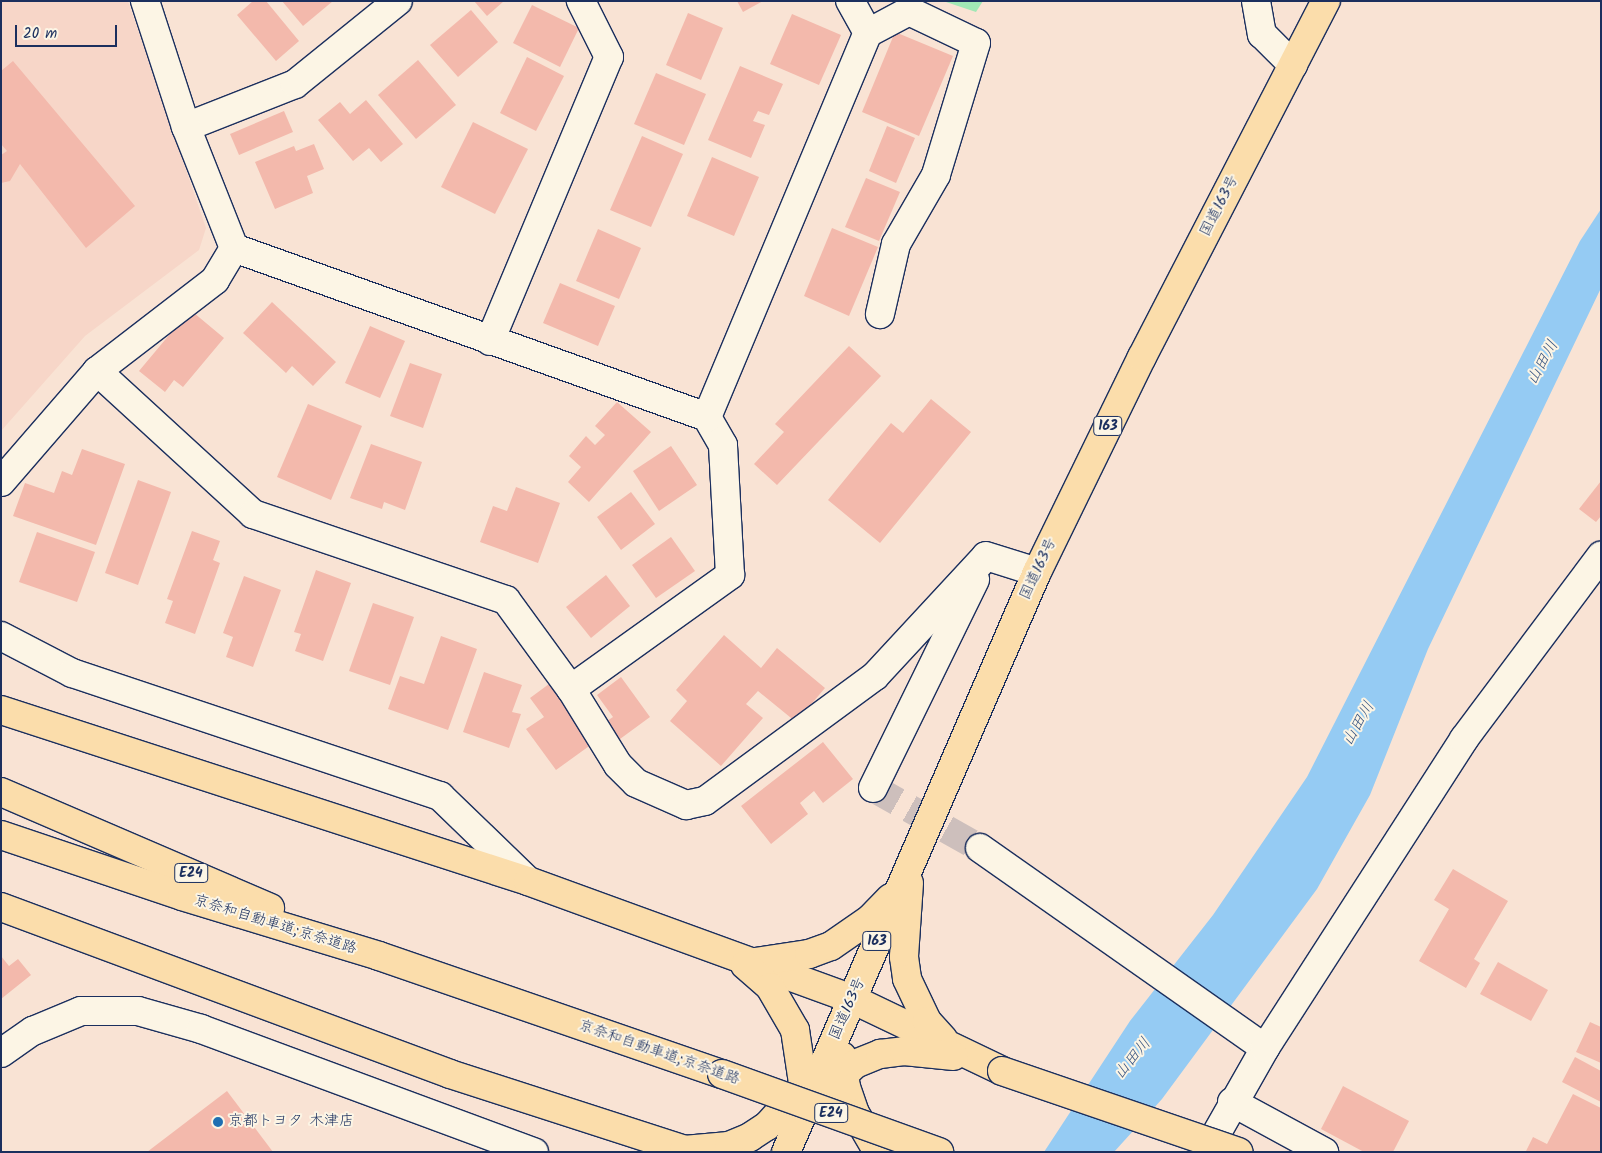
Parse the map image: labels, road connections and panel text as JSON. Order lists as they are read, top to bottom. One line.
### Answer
{"streets":{"highway":["国道163号","163","E24","京奈和自動車道;京奈道路"]},"water":["山田川"],"places":["京都トヨタ 木津店"],"scale_bar":"20 m"}
